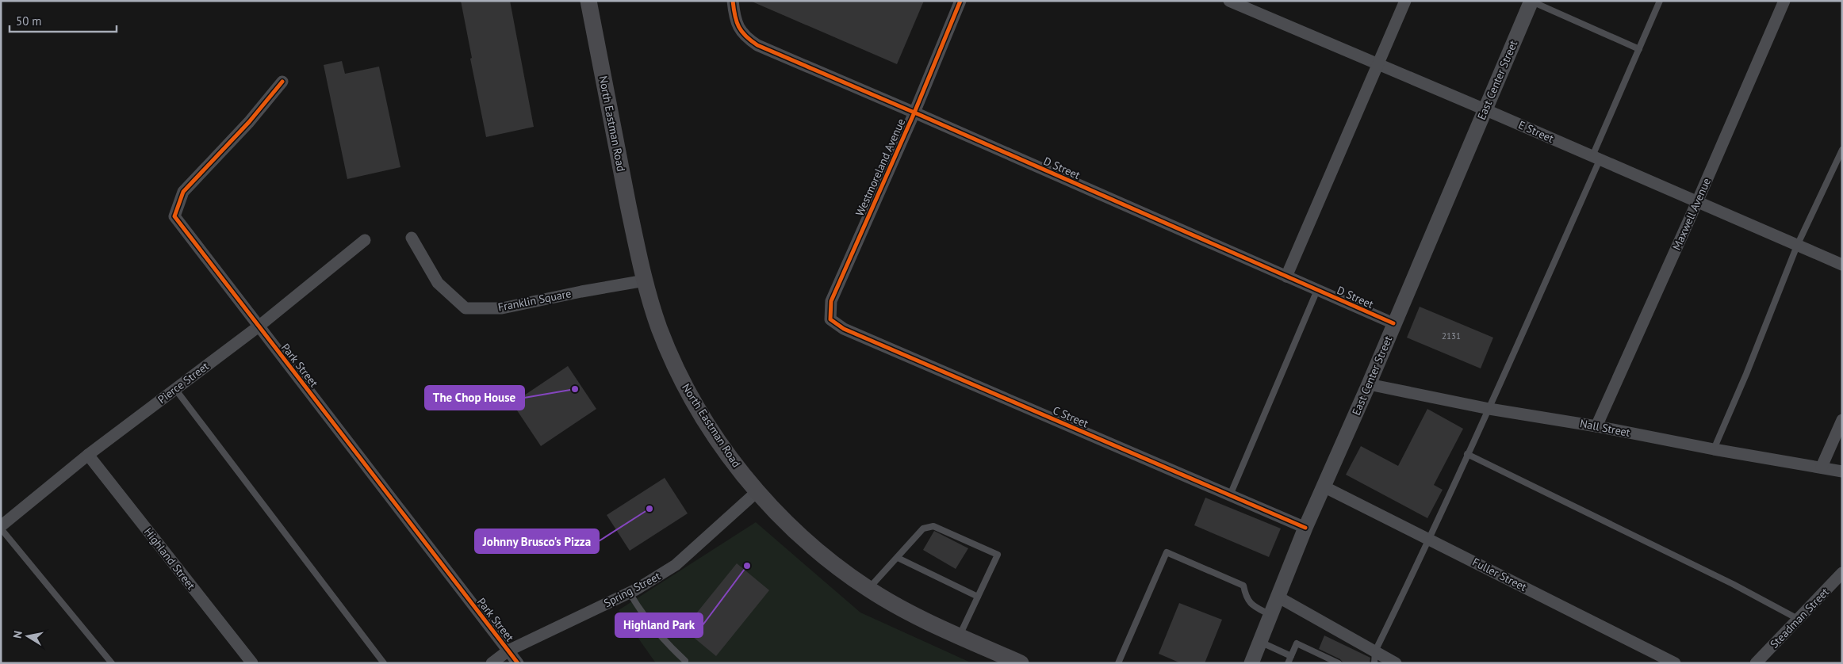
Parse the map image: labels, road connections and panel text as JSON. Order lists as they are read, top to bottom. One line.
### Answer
{"streets":{"main road":["North Eastman Road"],"street":["East Center Street","E Street","Westmoreland Avenue","D Street","Maxwell Avenue","Franklin Square","Park Street","Pierce Street","C Street","Nall Street","Highland Street","Fuller Street","Spring Street","Steadman Street"]},"crossings":[["East Center Street","E Street"],["East Center Street","D Street"],["East Center Street","C Street"],["East Center Street","Nall Street"],["East Center Street","Fuller Street"],["North Eastman Road","Franklin Square"],["North Eastman Road","Spring Street"],["E Street","Maxwell Avenue"],["Westmoreland Avenue","D Street"],["Westmoreland Avenue","C Street"],["Maxwell Avenue","Nall Street"],["Park Street","Pierce Street"],["Park Street","Spring Street"],["Pierce Street","Highland Street"]],"places":["The Chop House","Johnny Brusco's Pizza","Highland Park"],"house_numbers":["2131"],"scale_bar":"50 m","north":"left"}
